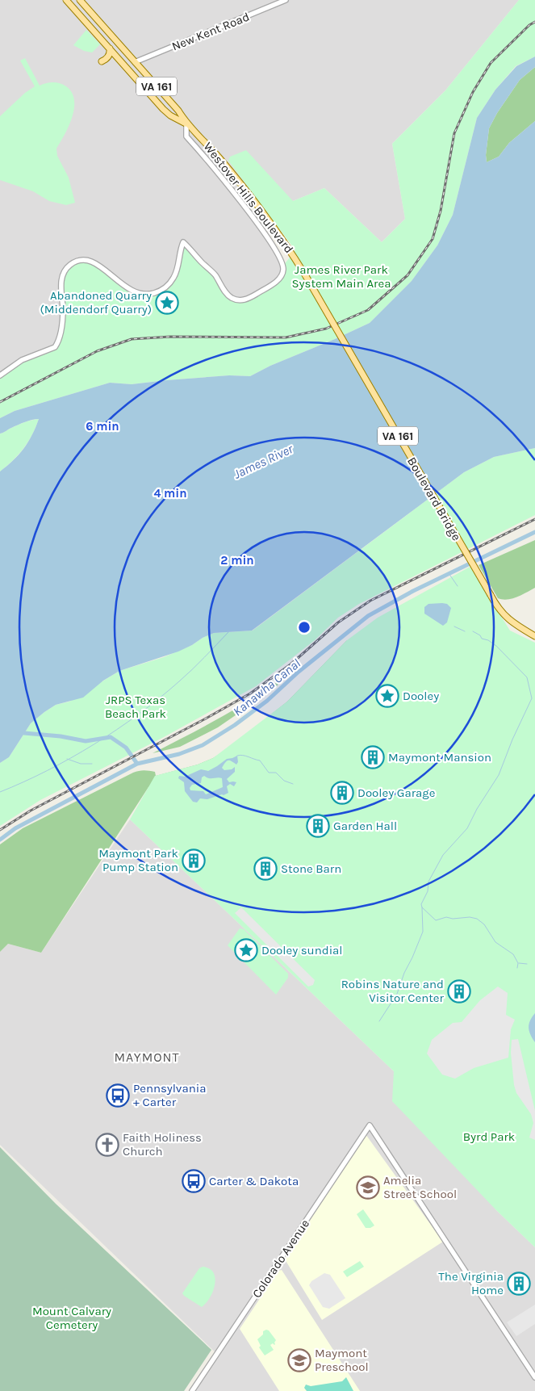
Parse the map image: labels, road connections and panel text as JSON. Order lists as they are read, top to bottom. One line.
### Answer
{"streets":{"main road":["VA 161","Westover Hills Boulevard","Boulevard Bridge"],"street":["New Kent Road","Colorado Avenue"]},"crossings":[["New Kent Road","Westover Hills Boulevard"],["Westover Hills Boulevard","Boulevard Bridge"]],"districts":["MAYMONT"],"water":["James River","Kanawha Canal"],"parks":["James River Park System Main Area","JRPS Texas Beach Park","Byrd Park","Mount Calvary Cemetery"],"places":{"place":["Abandoned Quarry (Middendorf Quarry)","Dooley","Dooley sundial"],"building":["Maymont Mansion","Dooley Garage","Garden Hall","Maymont Park Pump Station","Stone Barn","Robins Nature and Visitor Center","The Virginia Home"],"bus stop":["Pennsylvania + Carter","Carter & Dakota"],"church":["Faith Holiness Church"],"school or university":["Amelia Street School","Maymont Preschool"]},"rings":["6 min","4 min","2 min"]}
